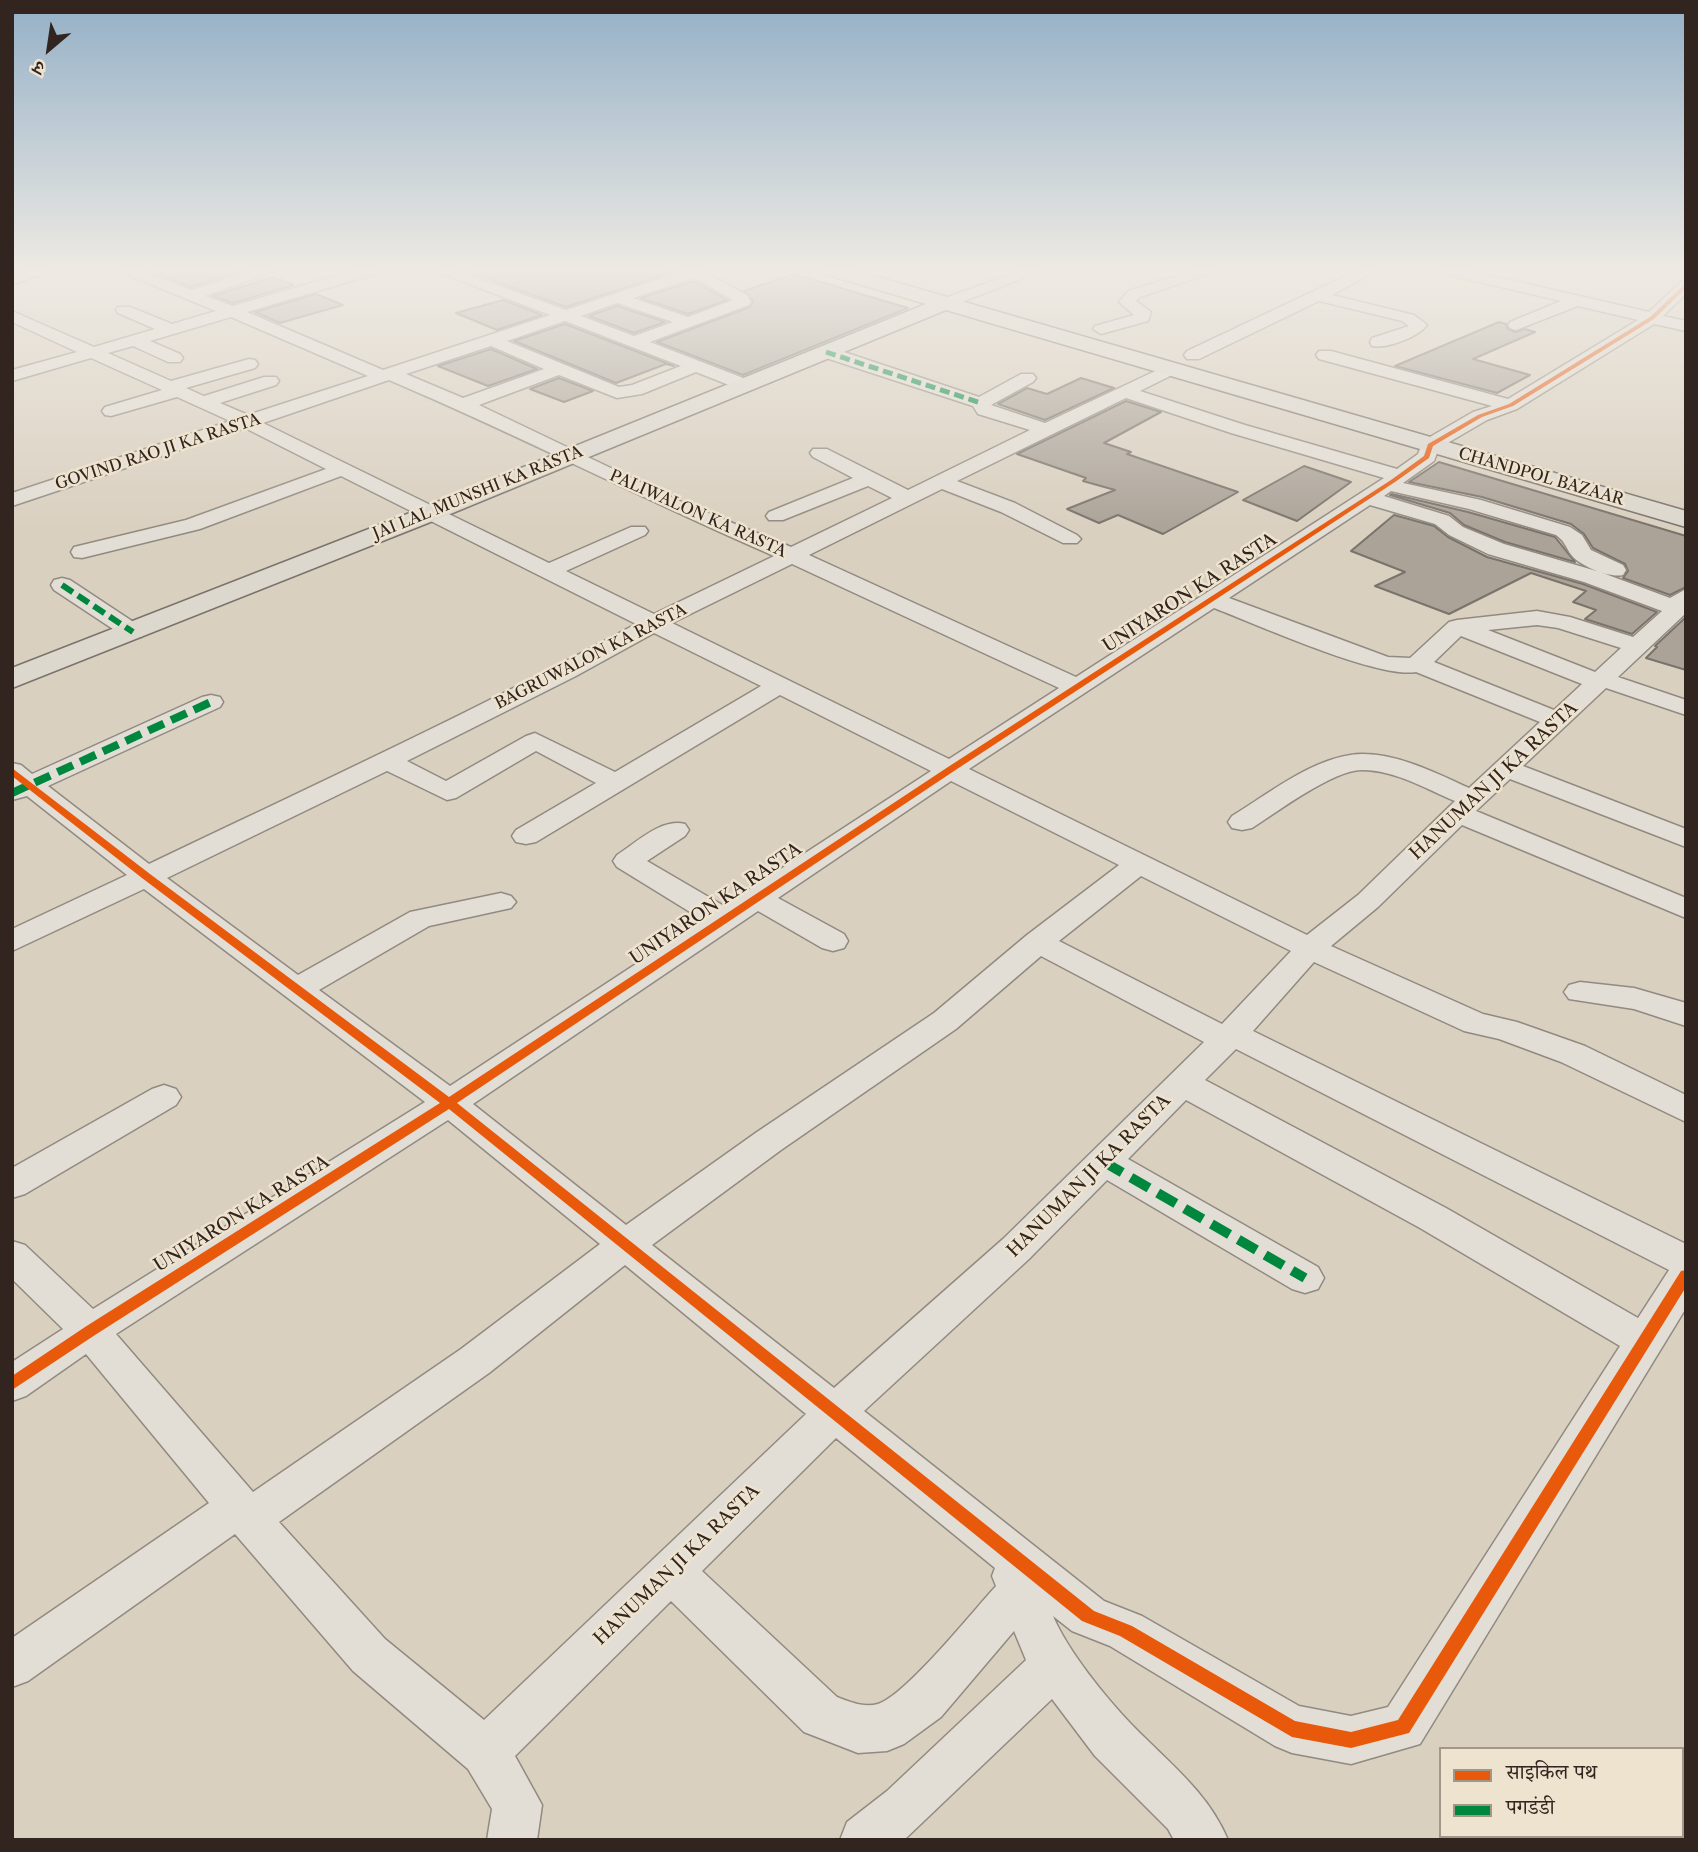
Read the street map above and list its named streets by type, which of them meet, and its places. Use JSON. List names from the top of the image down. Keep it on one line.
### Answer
{"streets":{"main road":["CHANDPOL BAZAAR","JAI LAL MUNSHI KA RASTA"],"street":["GOVIND RAO JI KA RASTA","PALIWALON KA RASTA","UNIYARON KA RASTA","BAGRUWALON KA RASTA","HANUMAN JI KA RASTA"]},"crossings":[["GOVIND RAO JI KA RASTA","PALIWALON KA RASTA"],["CHANDPOL BAZAAR","UNIYARON KA RASTA"],["CHANDPOL BAZAAR","BAGRUWALON KA RASTA"],["JAI LAL MUNSHI KA RASTA","PALIWALON KA RASTA"],["PALIWALON KA RASTA","UNIYARON KA RASTA"],["PALIWALON KA RASTA","BAGRUWALON KA RASTA"]],"legend":["साइकिल पथ","पगडंडी"],"north":"bottom left"}
